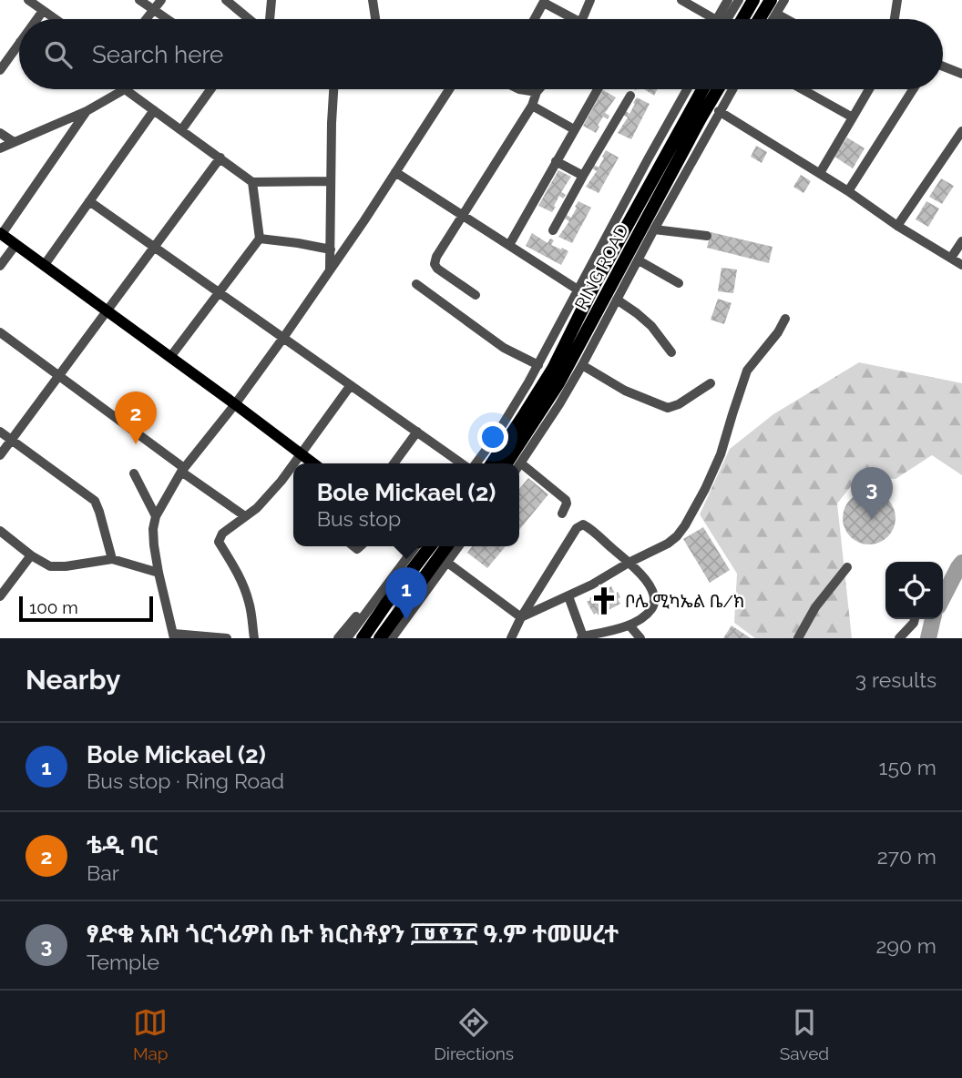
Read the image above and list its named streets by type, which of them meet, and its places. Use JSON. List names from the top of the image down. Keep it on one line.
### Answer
{"streets":{"highway":["RING ROAD"]},"places":{"church":["ቦሌ ሚካኤል ቤ/ክ"]},"scale_bar":"100 m","page":{"search":"Search here","pins":["2","3","1"],"popup":["Bole Mickael (2)","Bus stop"],"scale":"100 m","heading":["Nearby","3 results"],"list":[{"mark":"1","name":"Bole Mickael (2)","note":"Bus stop · Ring Road","value":"150 m"},{"mark":"2","name":"ቴዲ ባር","note":"Bar","value":"270 m"},{"mark":"3","name":"ፃድቁ አቡነ ጎርጎሪዎስ ቤተ ክርስቶያን ፲፱፻፺፫ ዓ.ም ተመሠረተ","note":"Temple","value":"290 m"}],"nav":["Map","Directions","Saved"]}}
